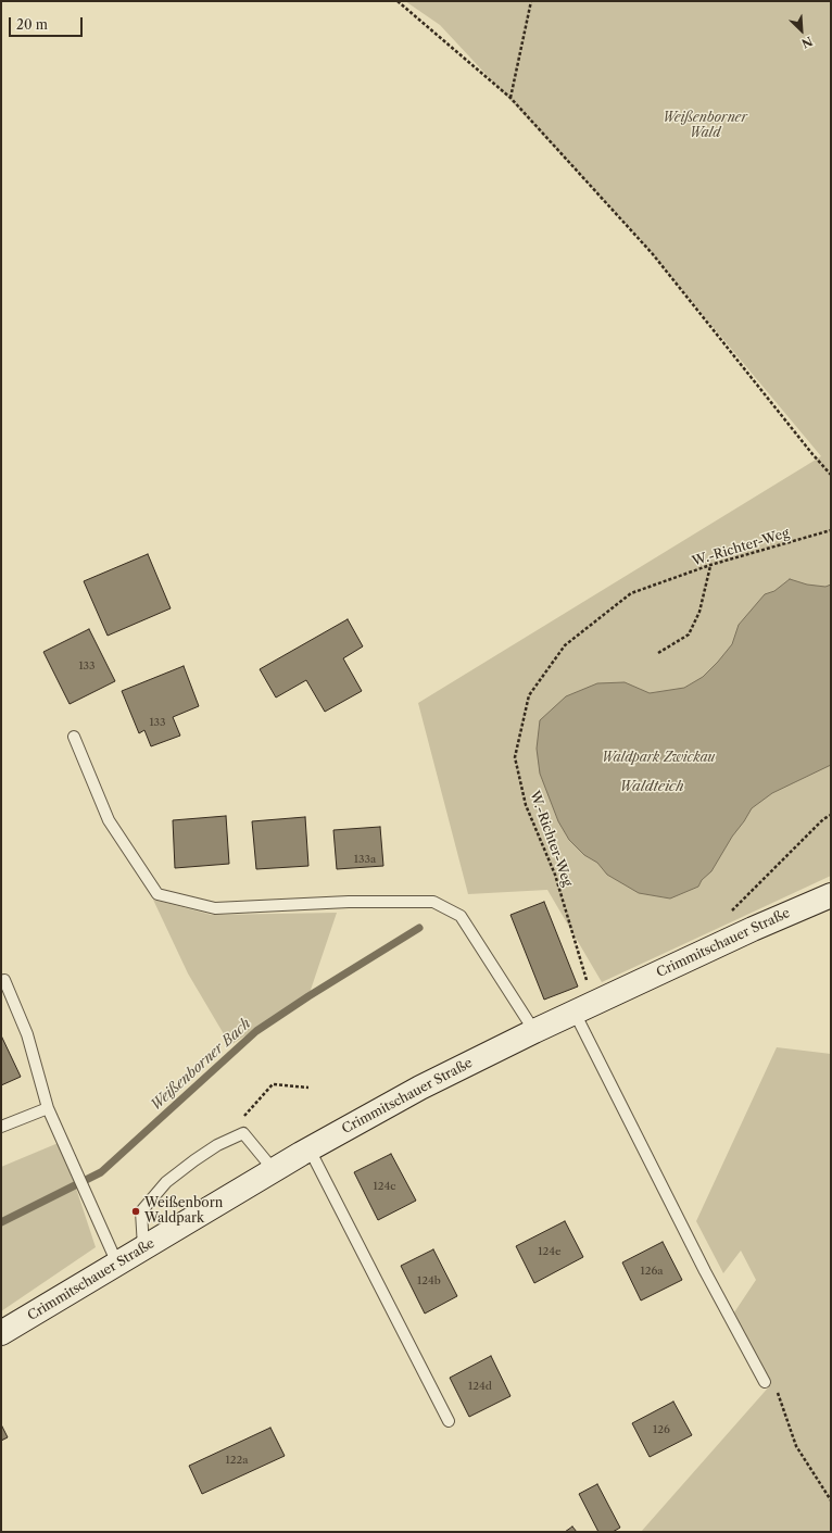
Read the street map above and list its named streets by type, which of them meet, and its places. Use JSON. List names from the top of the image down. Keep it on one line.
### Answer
{"streets":{"main road":["Crimmitschauer Straße"],"path":["W.-Richter-Weg"]},"crossings":[["W.-Richter-Weg","Crimmitschauer Straße"]],"water":["Waldteich","Weißenborner Bach"],"parks":["Weißenborner Wald","Waldpark Zwickau"],"places":["Weißenborn Waldpark"],"house_numbers":["133","133","133a","124c","124e","126a","124b","124d","126","122a"],"scale_bar":"20 m","north":"bottom right"}
